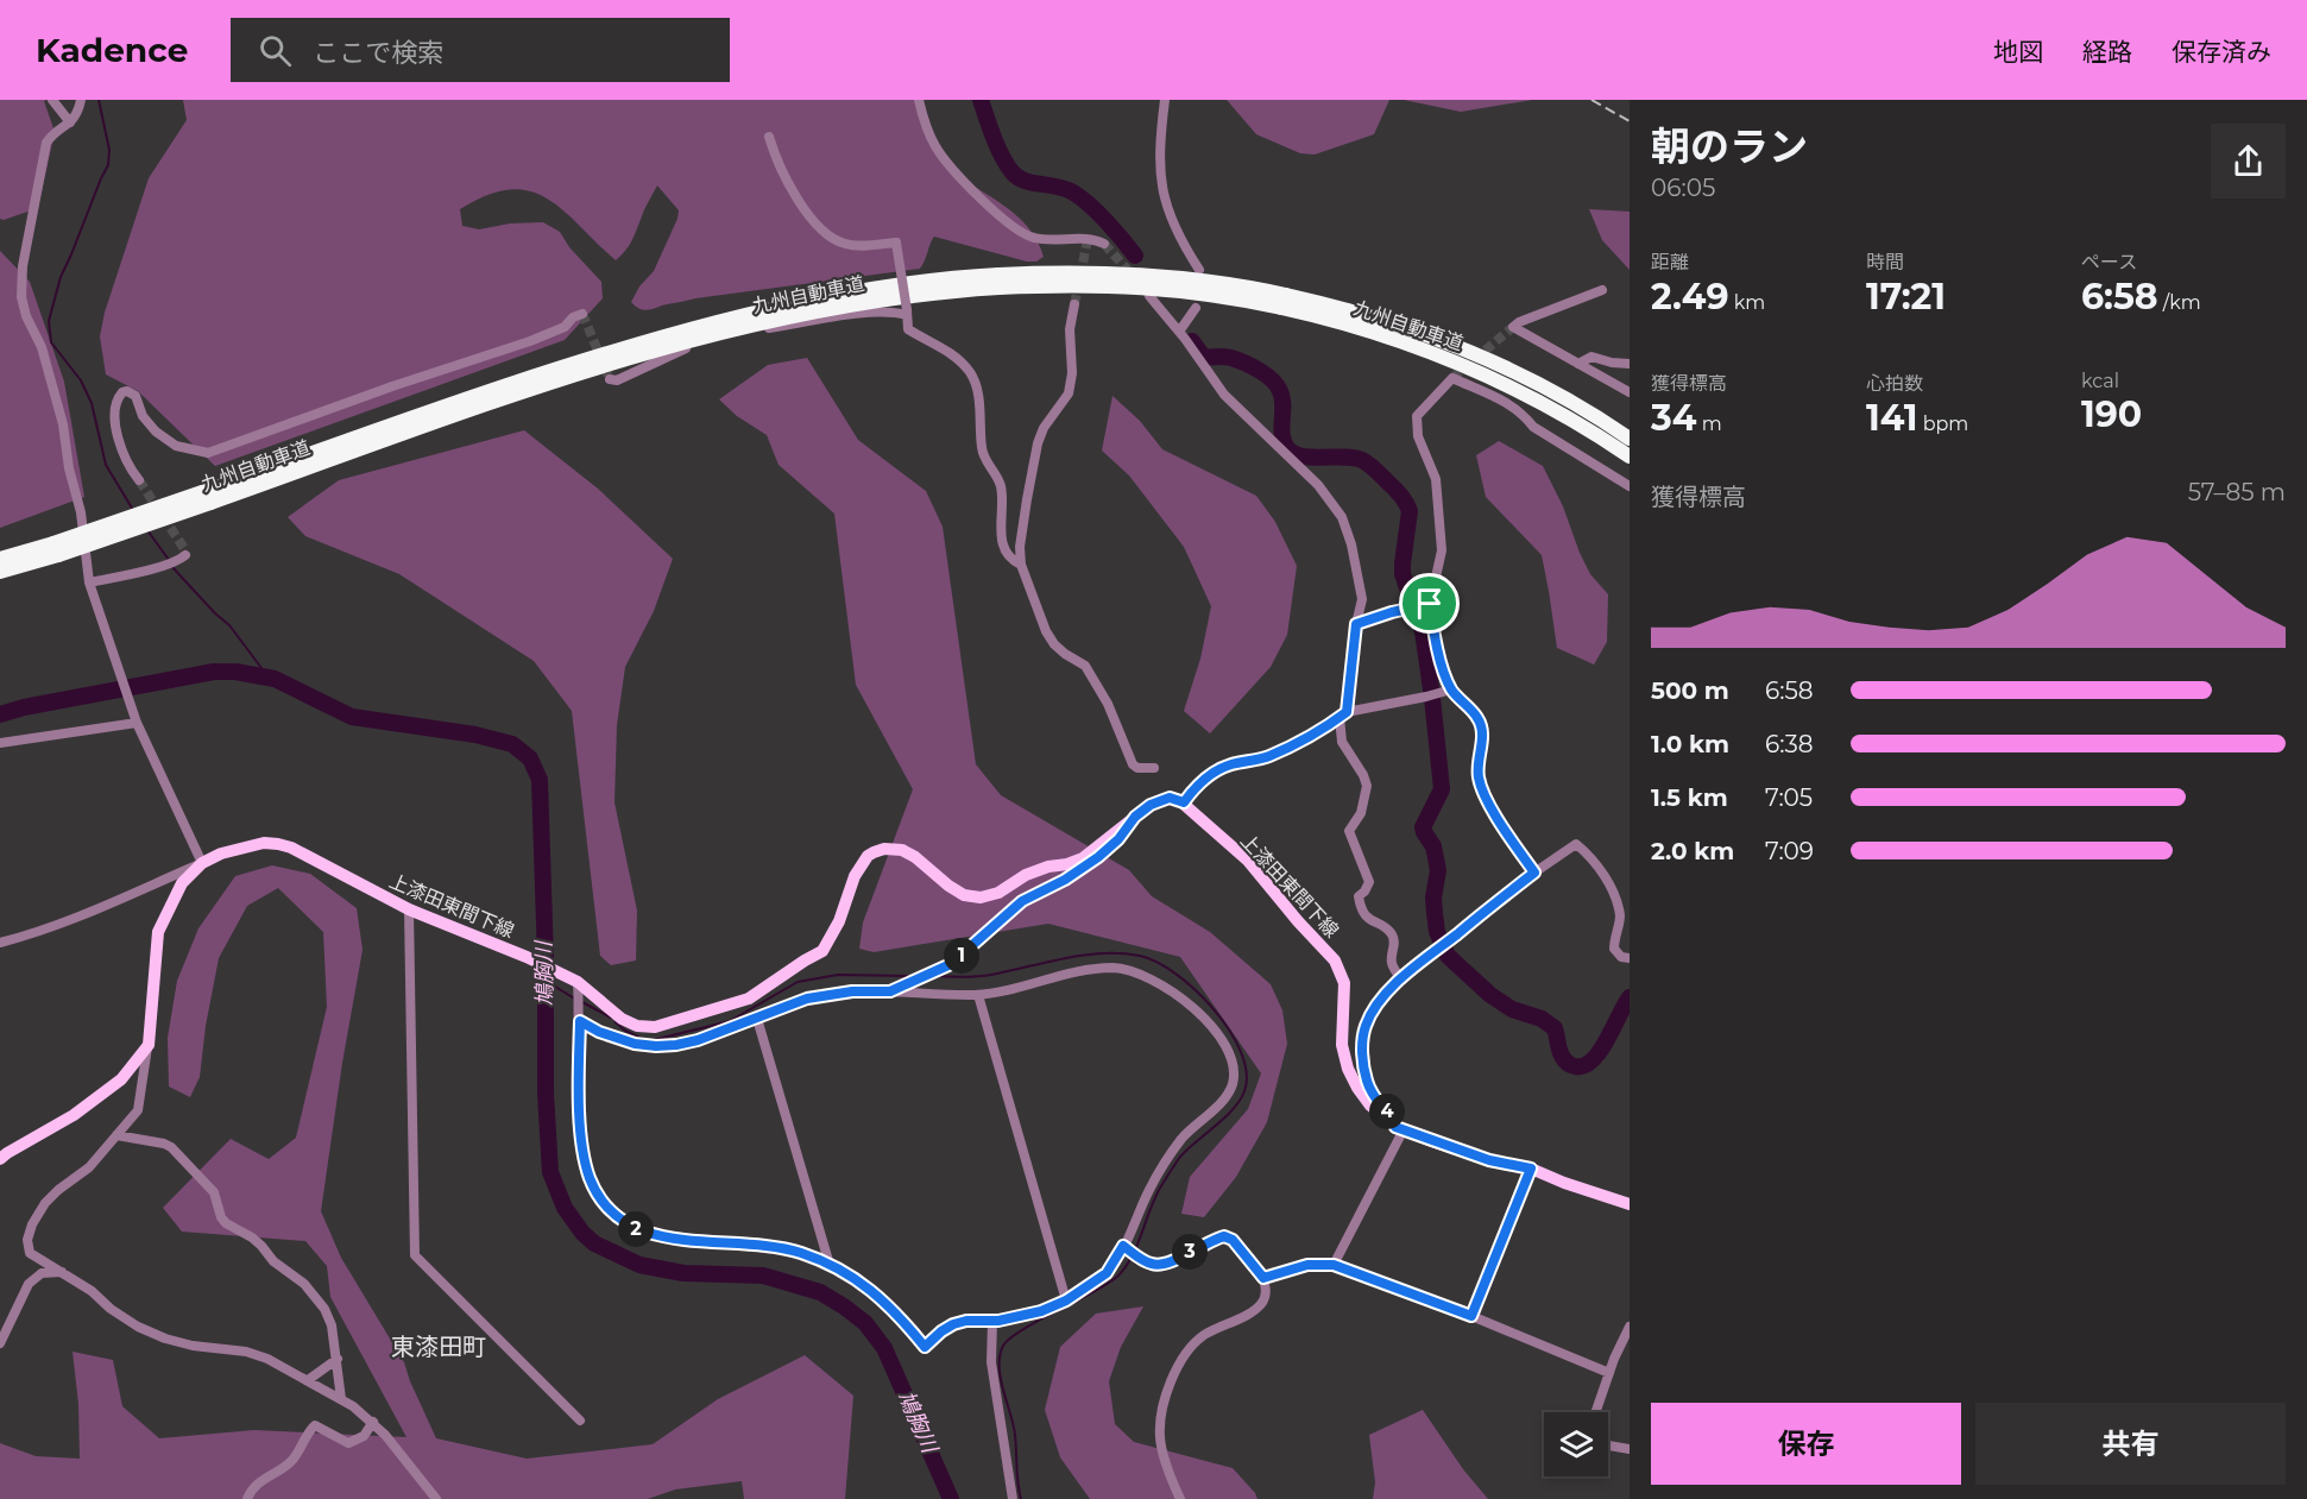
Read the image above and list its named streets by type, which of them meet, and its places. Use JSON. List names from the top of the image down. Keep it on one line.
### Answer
{"streets":{"highway":["九州自動車道"],"main road":["上漆田東間下線"]},"districts":["東漆田町"],"water":["鳩胸川"],"page":{"header":"Kadence","search":"ここで検索","nav":["地図","経路","保存済み"],"heading":["朝のラン","06:05"],"stats":[["距離","2.49 km"],["時間","17:21"],["ペース","6:58 /km"],["獲得標高","34 m"],["心拍数","141 bpm"],["kcal","190"]],"chart":["獲得標高","57–85 m"],"list":[{"name":"500 m","note":"6:58"},{"name":"1.0 km","note":"6:38"},{"name":"1.5 km","note":"7:05"},{"name":"2.0 km","note":"7:09"}],"pins":["1","4","2","3"],"buttons":["保存","共有"]}}
